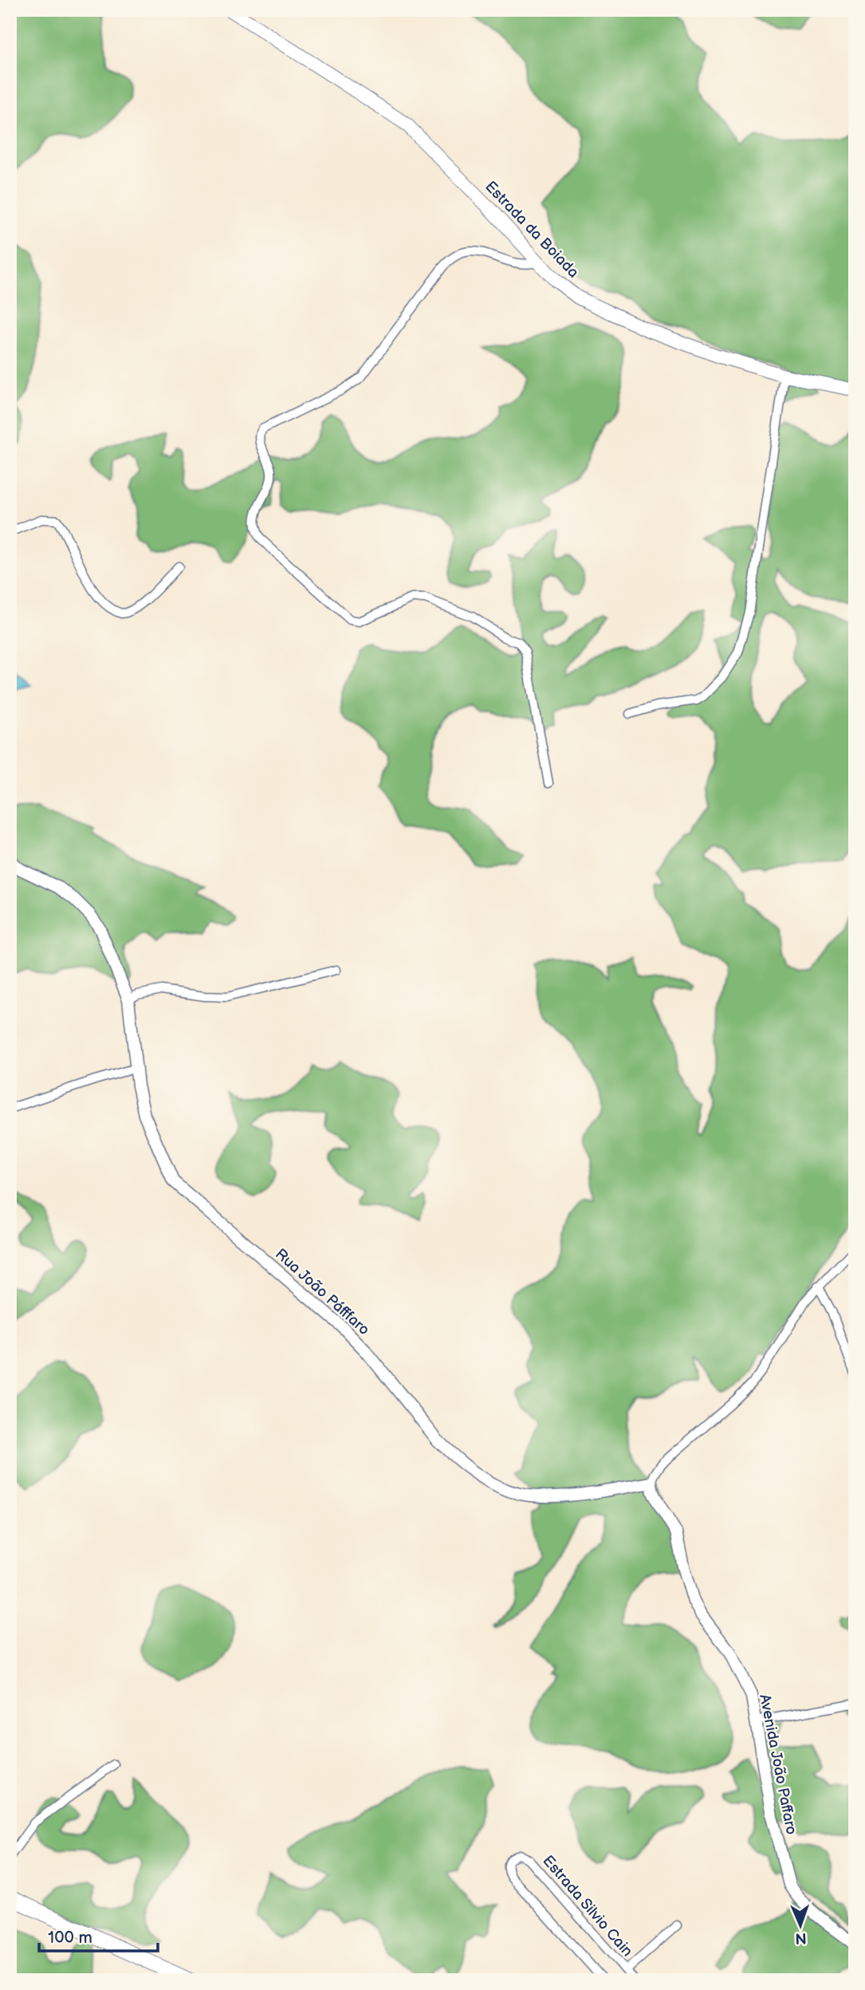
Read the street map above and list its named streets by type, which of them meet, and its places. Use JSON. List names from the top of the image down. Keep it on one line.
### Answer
{"streets":{"main road":["Estrada da Boiada"],"street":["Rua João Páfffaro","Avenida João Paffaro","Estrada Silvio Cain"]},"crossings":[["Rua João Páfffaro","Avenida João Paffaro"]],"scale_bar":"100 m","north":"bottom"}
